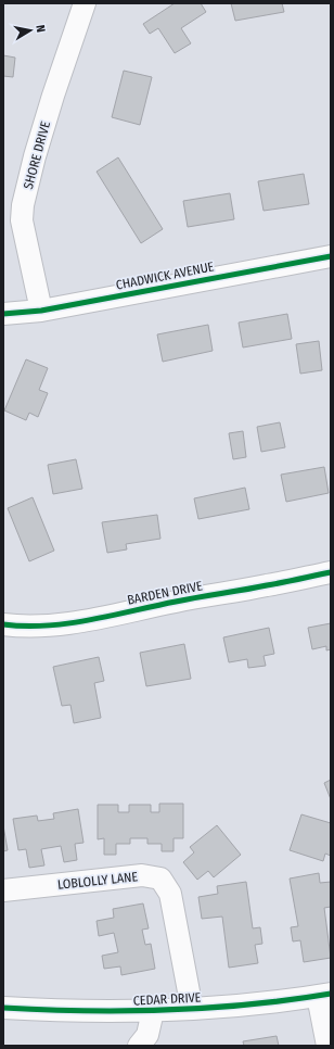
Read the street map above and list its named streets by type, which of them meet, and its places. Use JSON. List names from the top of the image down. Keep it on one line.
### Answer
{"streets":{"street":["SHORE DRIVE","CHADWICK AVENUE","BARDEN DRIVE","LOBLOLLY LANE","CEDAR DRIVE"]},"crossings":[["SHORE DRIVE","CHADWICK AVENUE"],["LOBLOLLY LANE","CEDAR DRIVE"]],"north":"right"}
